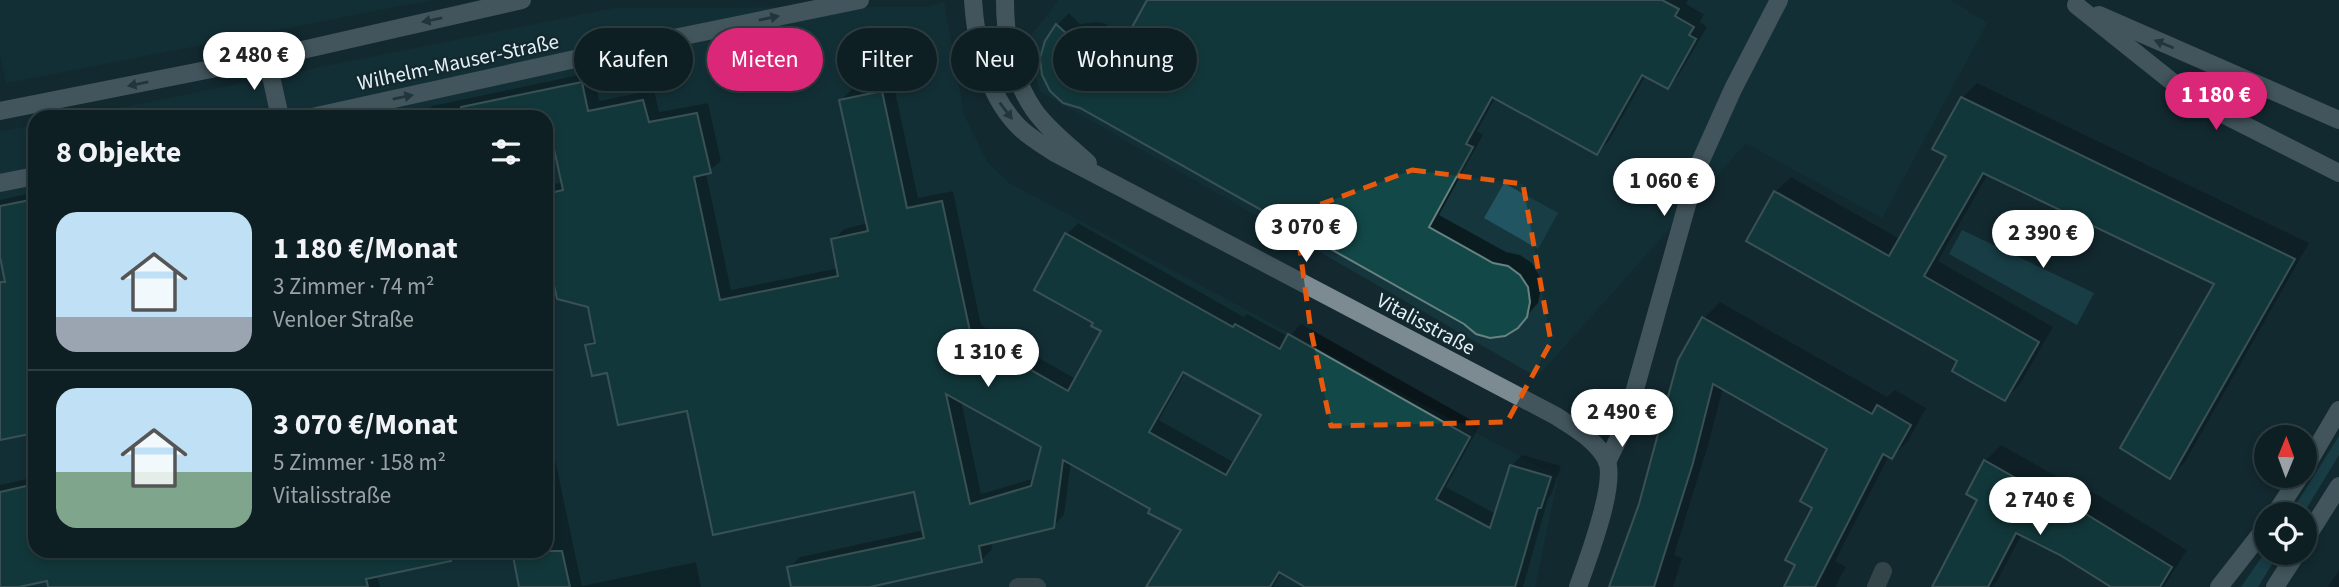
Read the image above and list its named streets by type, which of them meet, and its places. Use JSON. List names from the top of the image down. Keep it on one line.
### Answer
{"streets":{"street":["Wilhelm-Mauser-Straße","Vitalisstraße"]},"north":"top","page":{"chip":["Kaufen","Mieten","Filter","Neu","Wohnung"],"price":["2 480 €","1 180 €","1 060 €","3 070 €","2 390 €","1 310 €","2 490 €","2 740 €"],"heading":"8 Objekte","list":[{"name":"1 180 €/Monat","note":"3 Zimmer · 74 m² · Venloer Straße"},{"name":"3 070 €/Monat","note":"5 Zimmer · 158 m² · Vitalisstraße"}]}}
